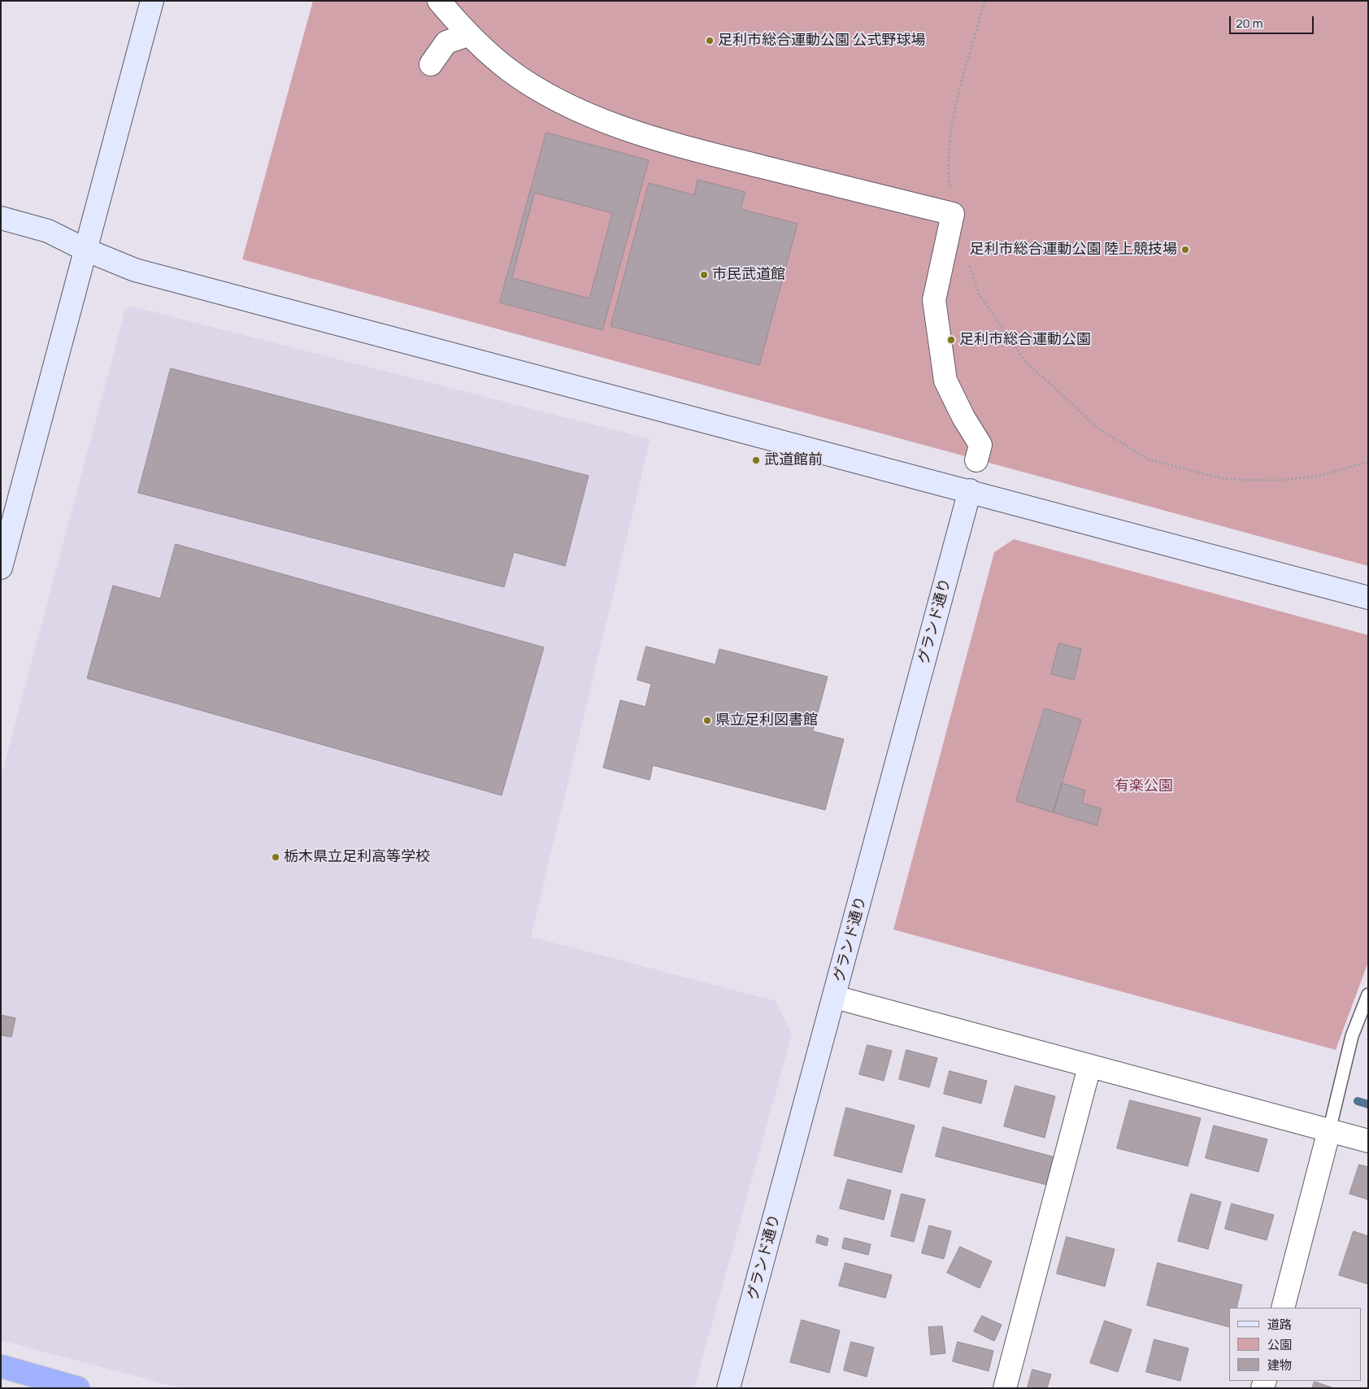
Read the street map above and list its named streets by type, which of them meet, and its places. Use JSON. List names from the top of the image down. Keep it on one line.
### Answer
{"streets":{"street":["グランド通り"]},"parks":["有楽公園"],"places":["足利市総合運動公園 公式野球場","足利市総合運動公園 陸上競技場","市民武道館","足利市総合運動公園","武道館前","県立足利図書館","栃木県立足利高等学校"],"legend":["道路","公園","建物"],"scale_bar":"20 m"}
